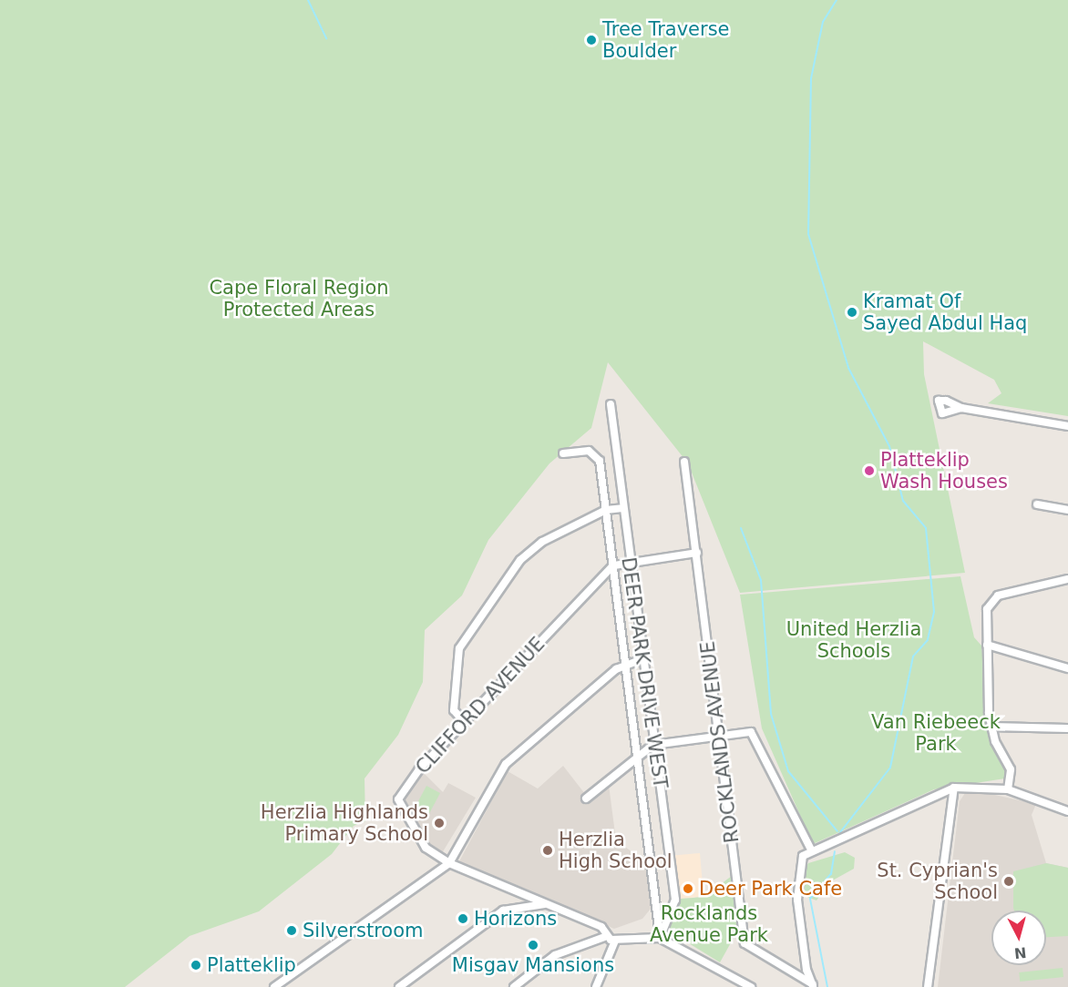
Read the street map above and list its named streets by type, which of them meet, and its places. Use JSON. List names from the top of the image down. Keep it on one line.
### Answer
{"streets":{"street":["DEER PARK DRIVE WEST","CLIFFORD AVENUE","ROCKLANDS AVENUE"]},"parks":["Cape Floral Region Protected Areas","United Herzlia Schools","Van Riebeeck Park","Rocklands Avenue Park"],"places":["Tree Traverse Boulder","Kramat Of Sayed Abdul Haq","Platteklip Wash Houses","Herzlia Highlands Primary School","Herzlia High School","St. Cyprian's School","Deer Park Cafe","Horizons","Silverstroom","Misgav Mansions","Platteklip"],"north":"bottom"}
